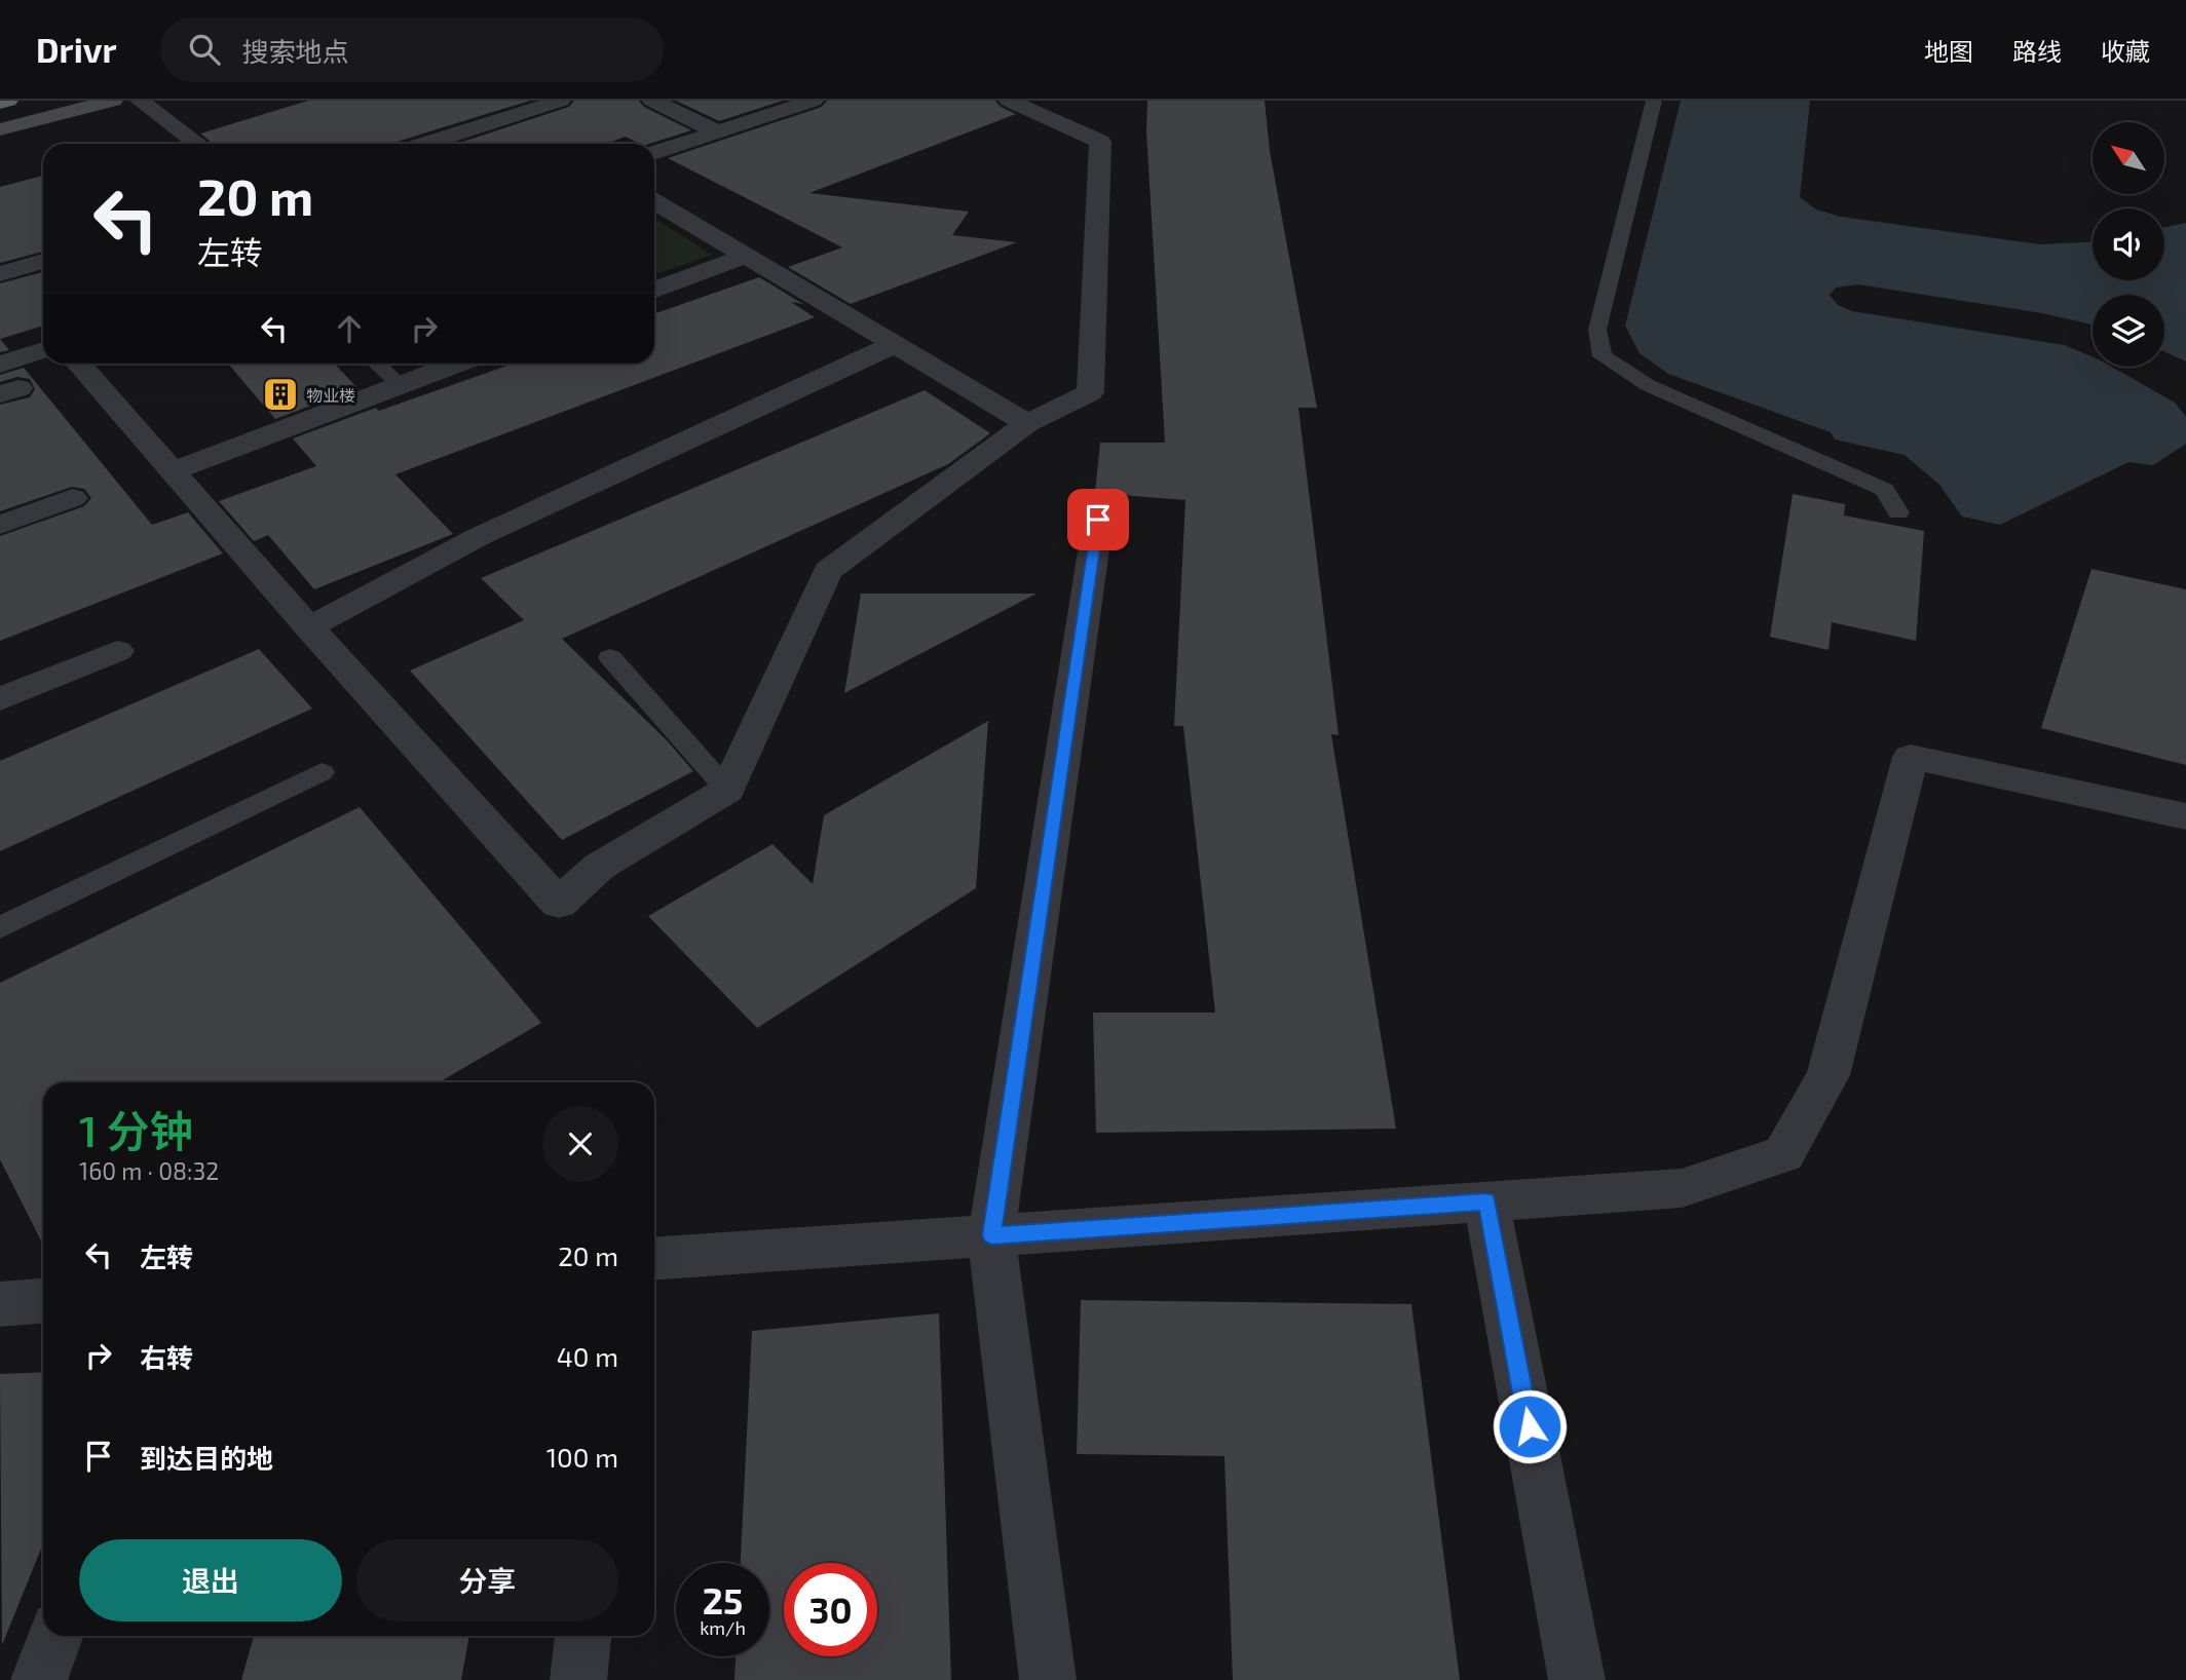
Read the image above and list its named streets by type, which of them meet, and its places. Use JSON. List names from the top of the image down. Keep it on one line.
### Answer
{"places":{"building":["物业楼"]},"north":"top left","page":{"header":"Drivr","search":"搜索地点","nav":["地图","路线","收藏"],"turn":["20 m","左转"],"heading":["1 分钟","160 m · 08:32"],"list":[{"name":"左转","value":"20 m"},{"name":"右转","value":"40 m"},{"name":"到达目的地","value":"100 m"}],"buttons":["退出","分享"],"speed":"25 km/h","limit":"30"}}
